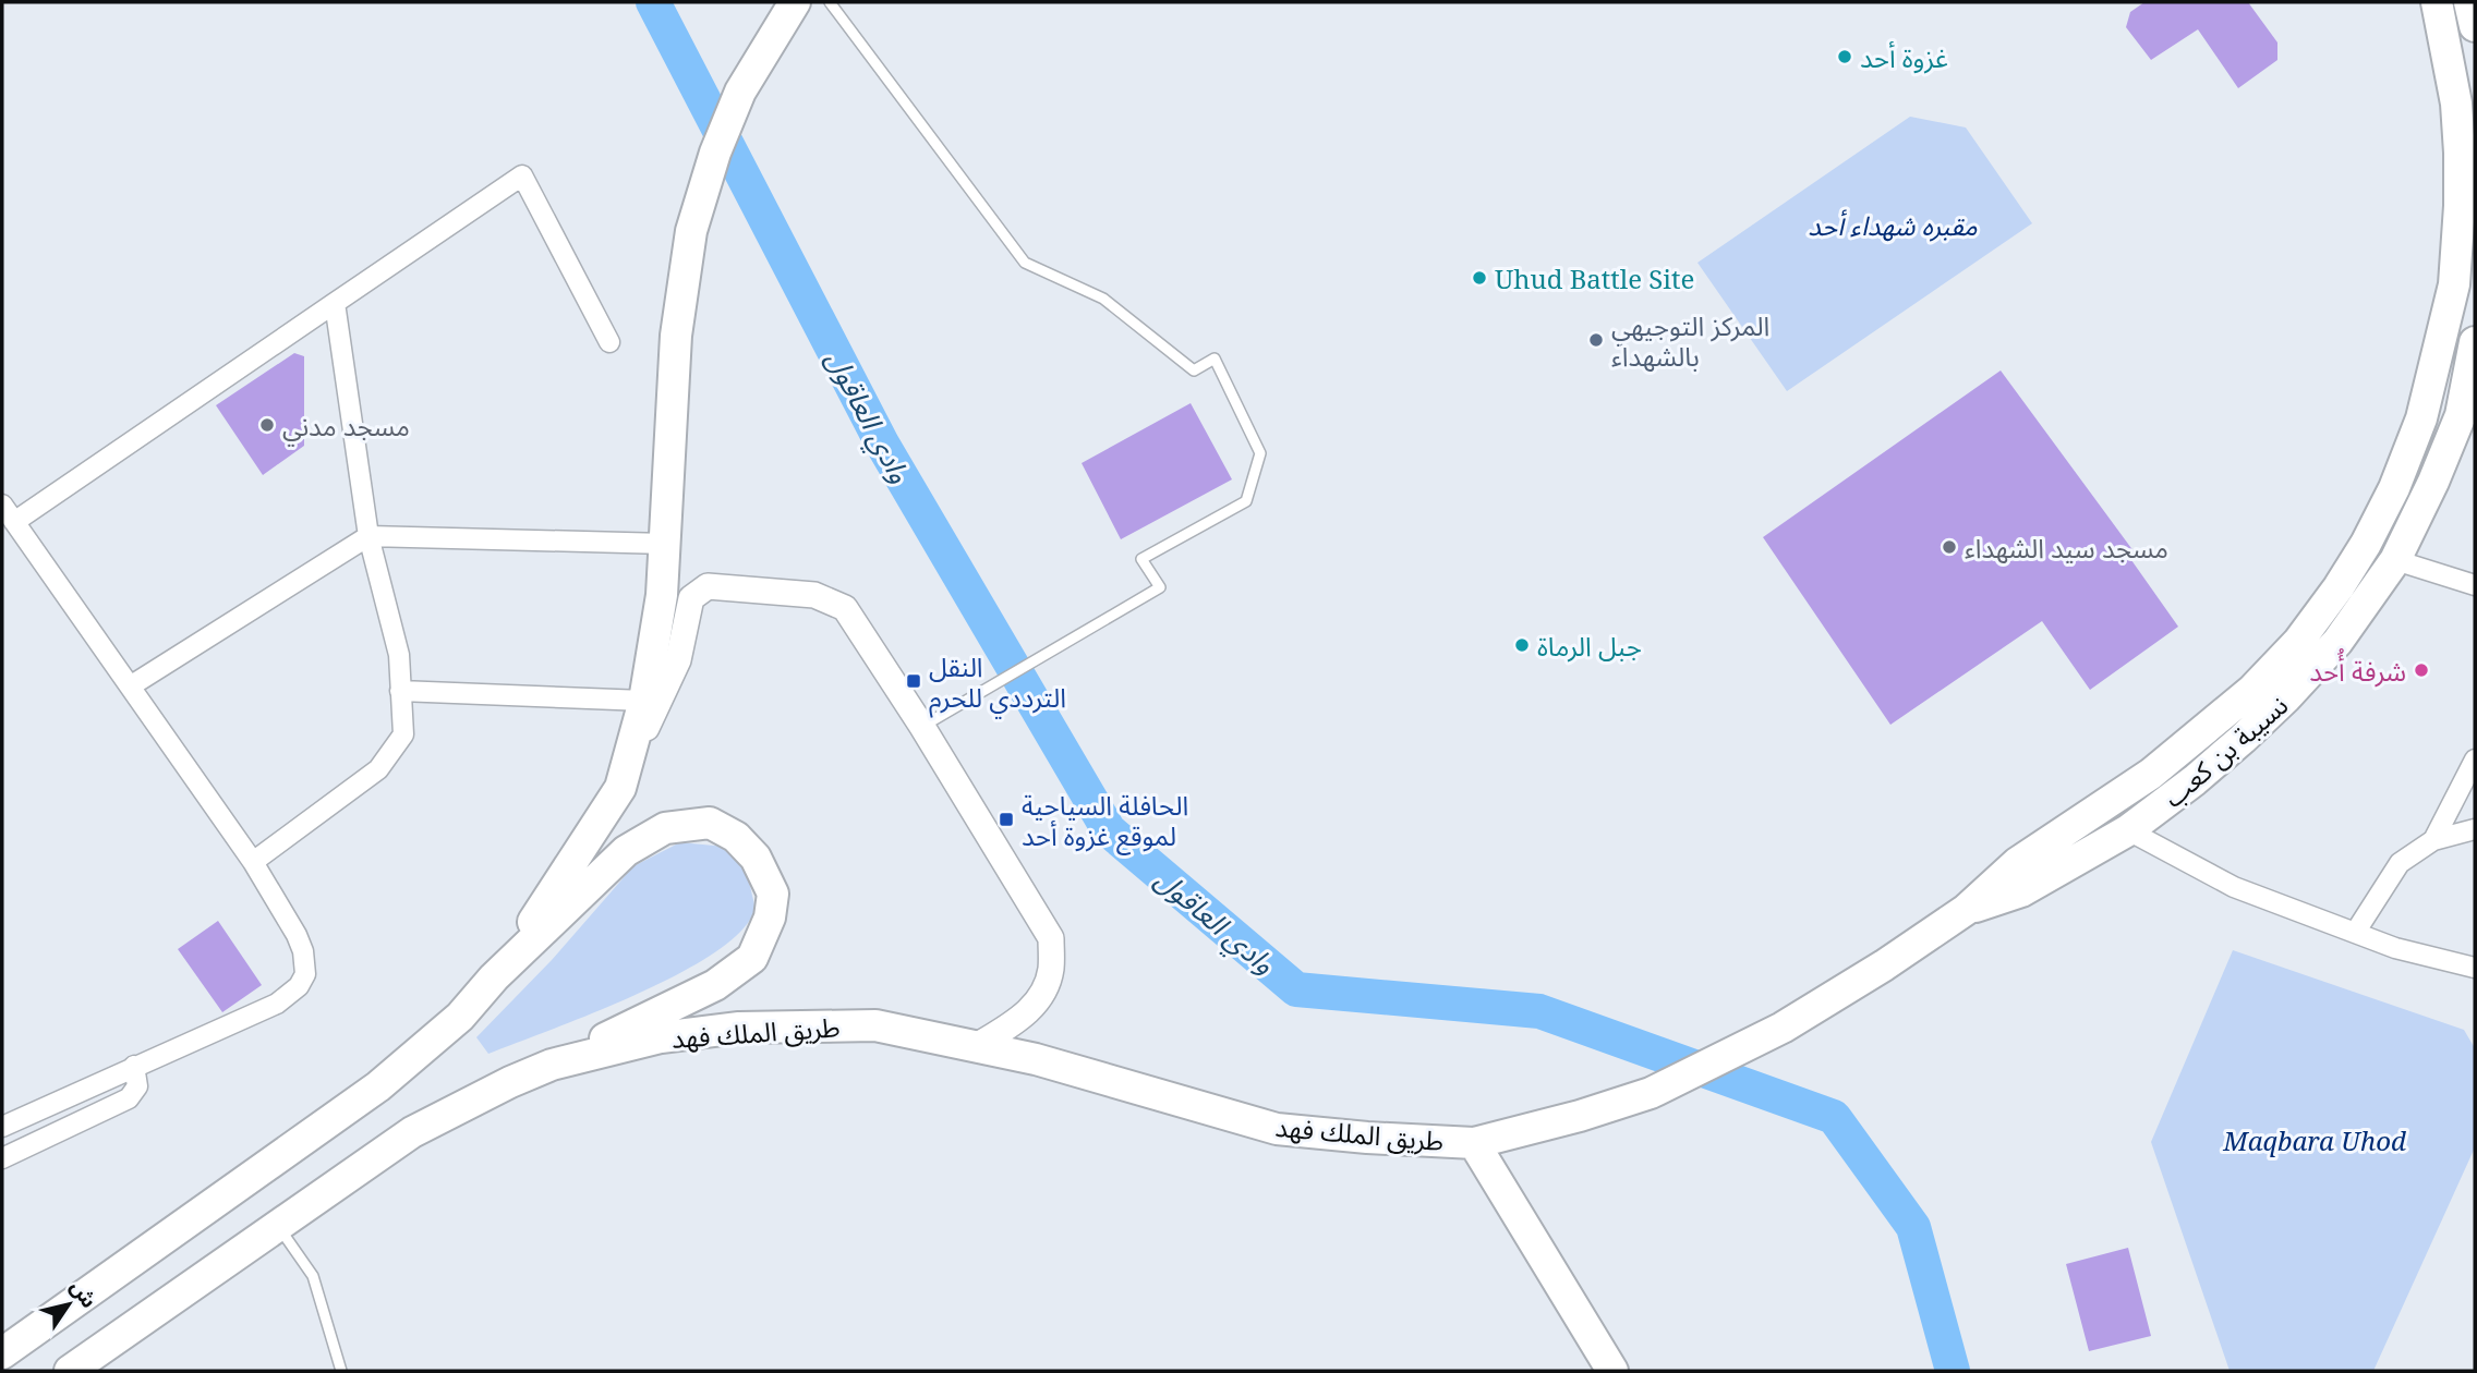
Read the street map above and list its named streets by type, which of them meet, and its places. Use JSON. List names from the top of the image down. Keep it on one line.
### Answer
{"streets":{"main road":["نسيبة بن كعب","طريق الملك فهد"]},"crossings":[["نسيبة بن كعب","طريق الملك فهد"]],"water":["وادي العاقول"],"parks":["مقبره شهداء أحد","Maqbara Uhod"],"places":{"other":["غزوة أحد","Uhud Battle Site","المركز التوجيهي بالشهداء","مسجد مدني","مسجد سيد الشهداء","جبل الرماة","شرفة أُحد"],"transit":["النقل الترددي للحرم","الحافلة السياحية لموقع غزوة أحد"]},"north":"top right"}
